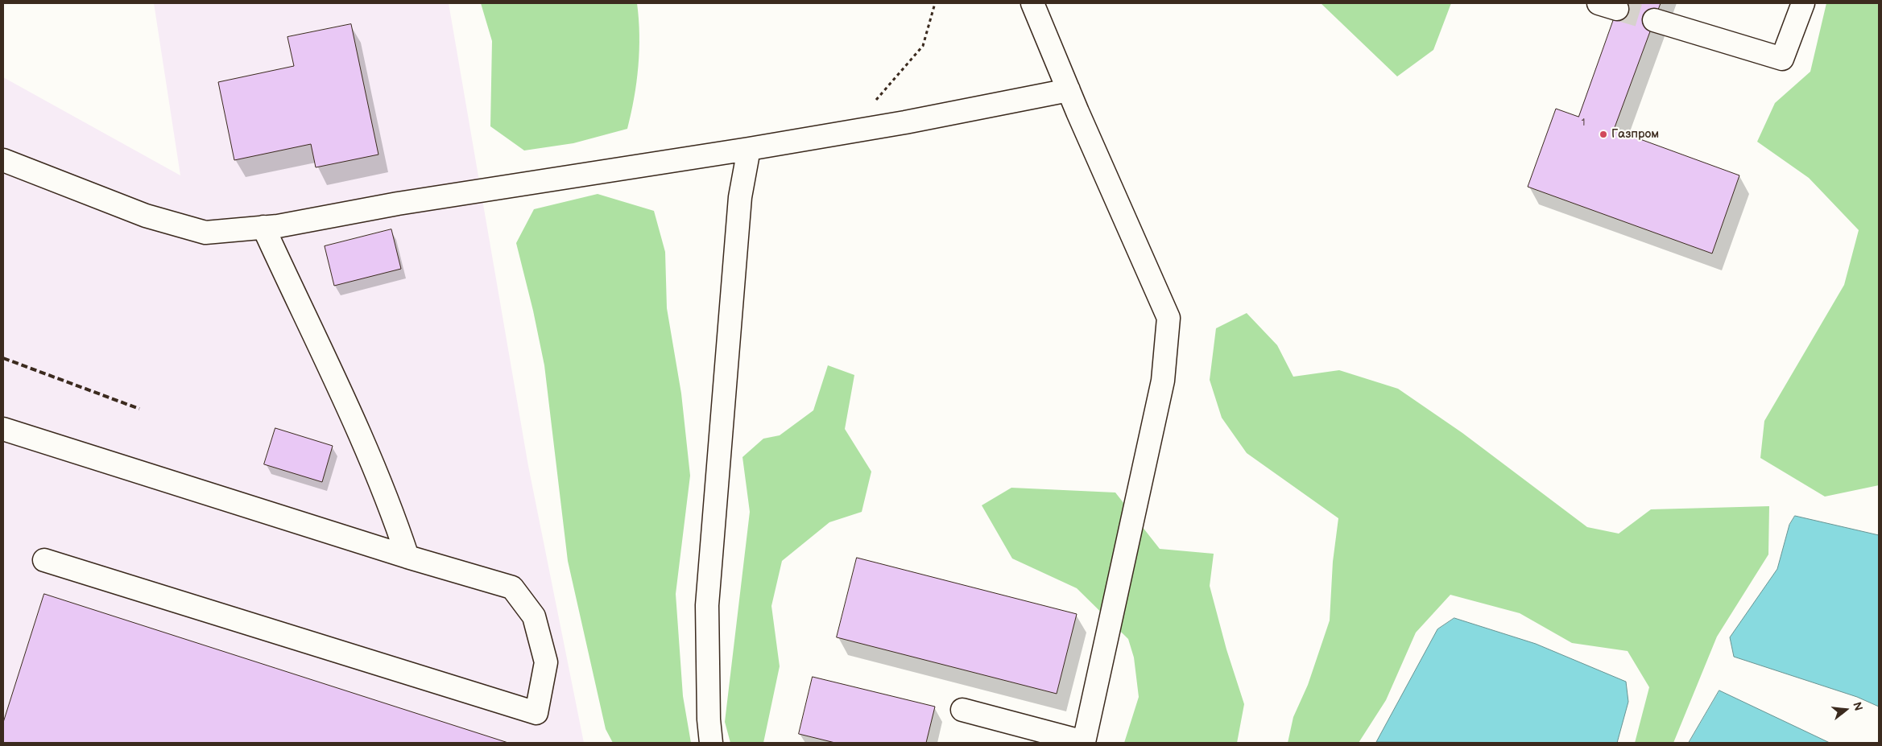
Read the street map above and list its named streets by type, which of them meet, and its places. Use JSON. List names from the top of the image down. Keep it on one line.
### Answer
{"places":["Газпром"],"house_numbers":["1"],"north":"right"}
